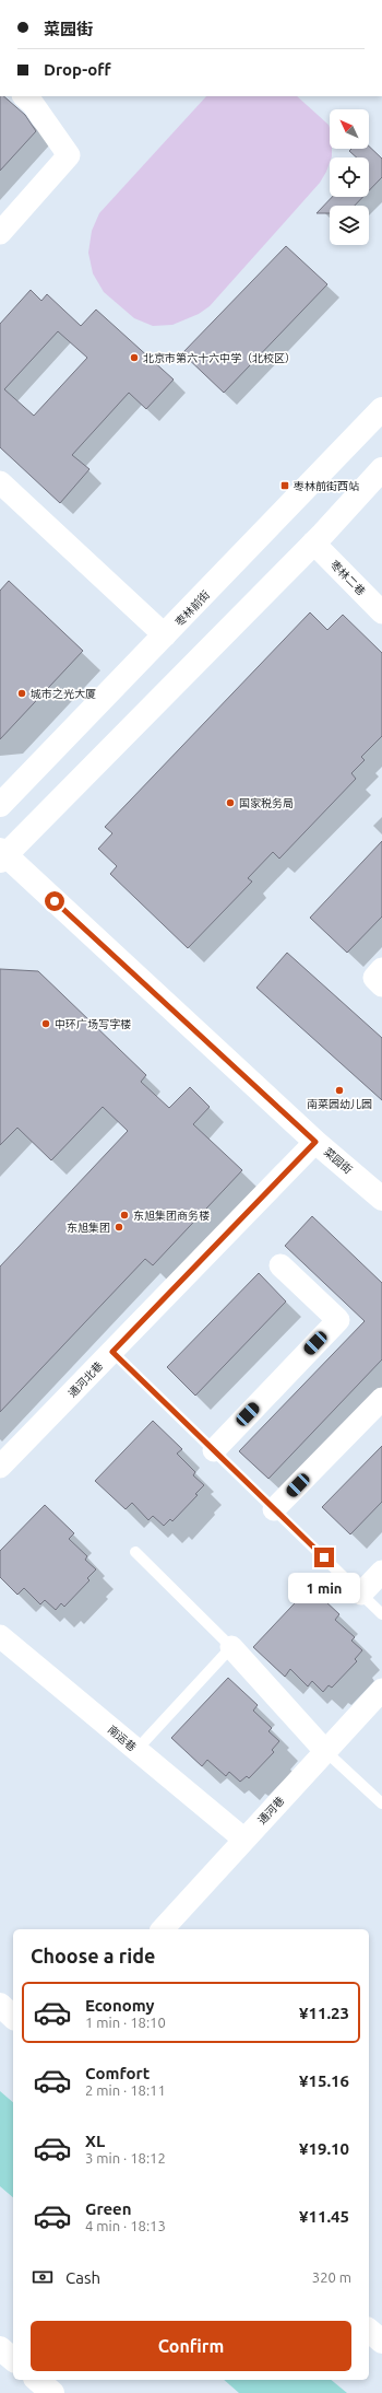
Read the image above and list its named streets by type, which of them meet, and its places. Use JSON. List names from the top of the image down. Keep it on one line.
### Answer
{"streets":{"main road":["枣林前街","菜园街"],"street":["枣林二巷","通河北巷","南运巷","通河巷"]},"crossings":[["菜园街","通河北巷"],["南运巷","通河巷"]],"places":{"other":["北京市第六十六中学（北校区）","城市之光大厦","国家税务局","中环广场写字楼","南菜园幼儿园","东旭集团商务楼","东旭集团"],"transit":["枣林前街西站"]},"north":"top left","page":{"banner":["菜园街","Drop-off"],"bubble":"1 min","heading":"Choose a ride","list":[{"name":"Economy","note":"1 min · 18:10","value":"¥11.23"},{"name":"Comfort","note":"2 min · 18:11","value":"¥15.16"},{"name":"XL","note":"3 min · 18:12","value":"¥19.10"},{"name":"Green","note":"4 min · 18:13","value":"¥11.45"}],"pay":["Cash","320 m"],"buttons":"Confirm"}}
